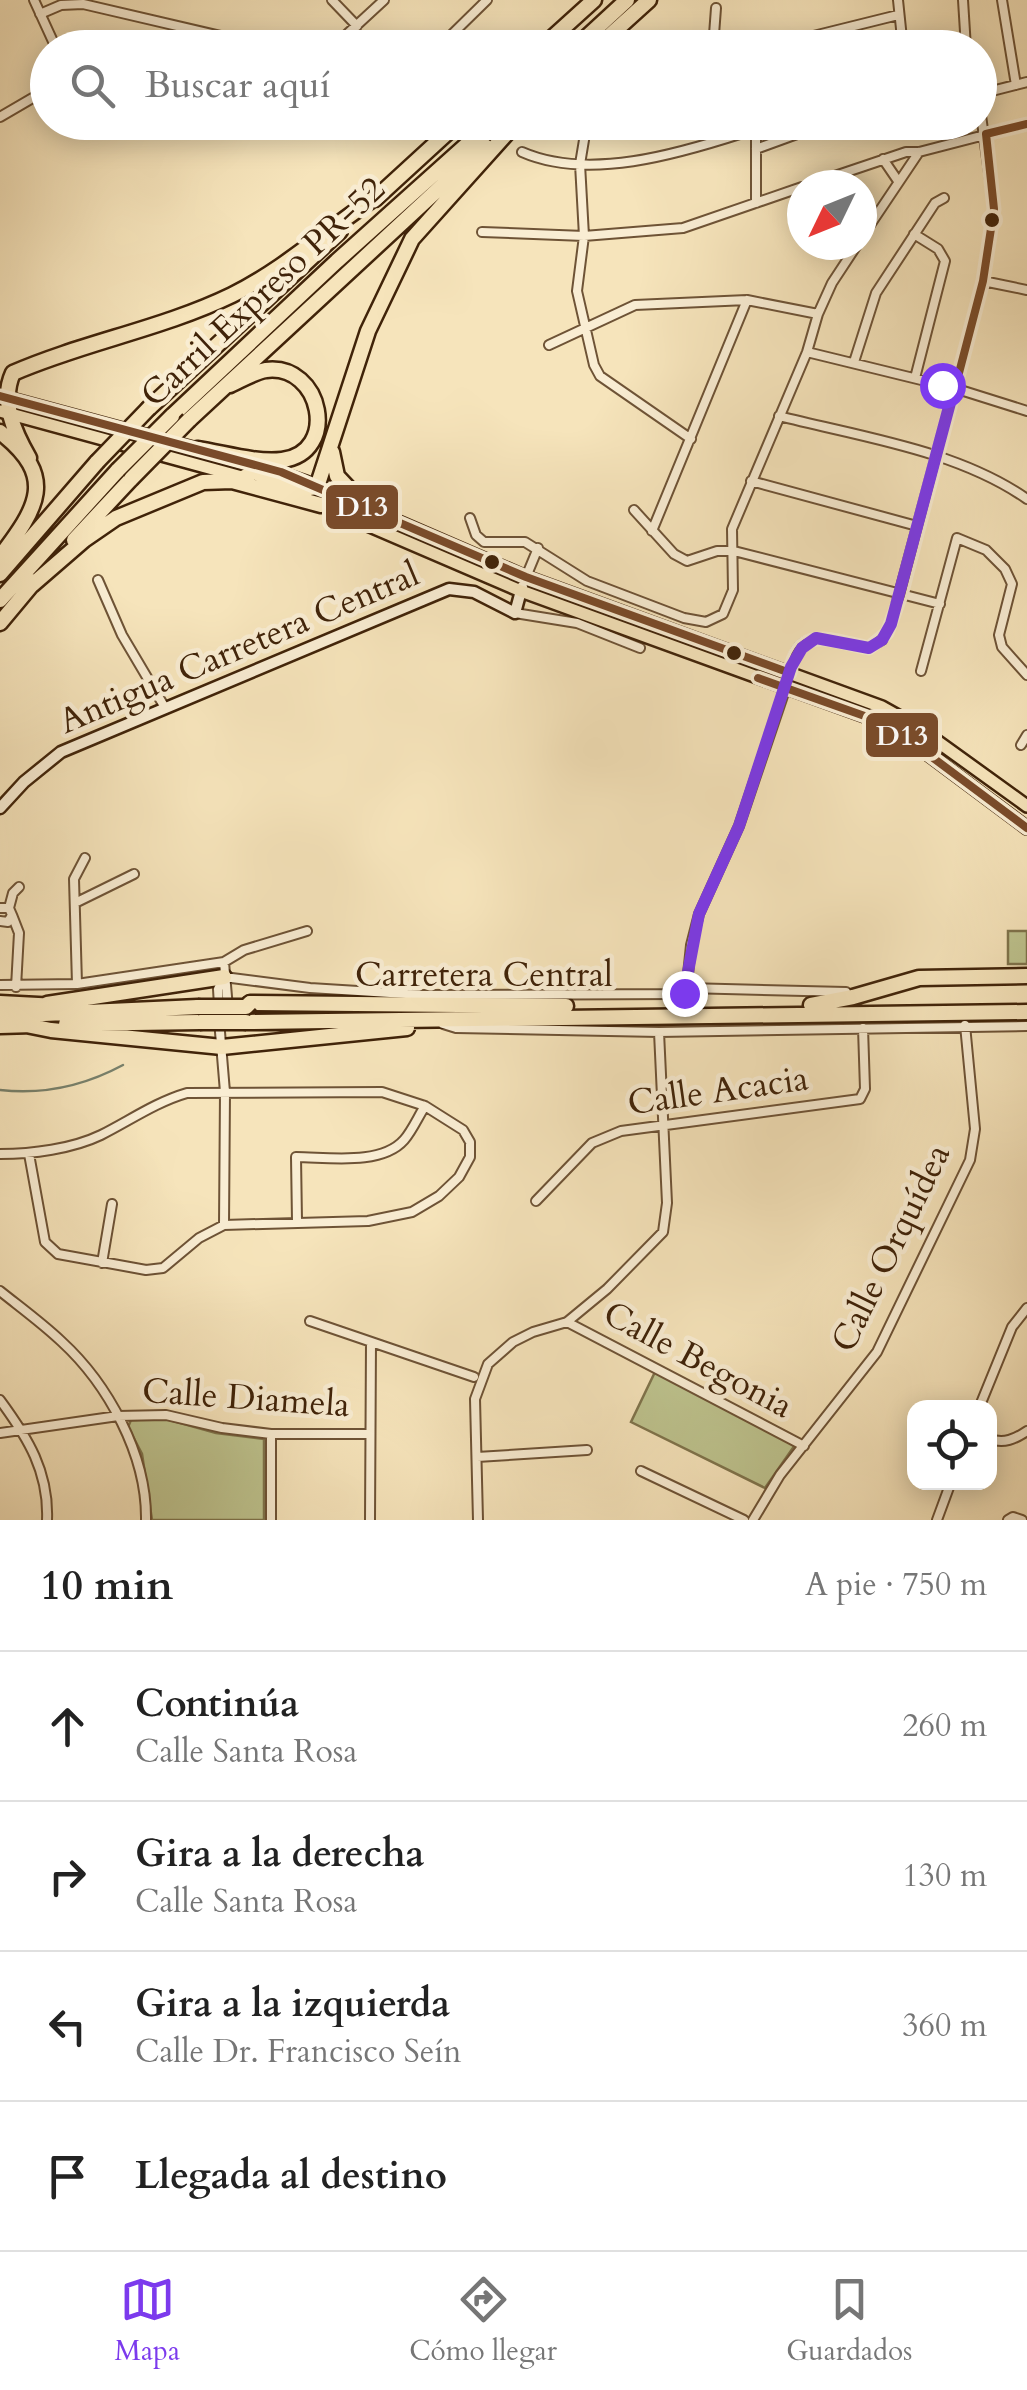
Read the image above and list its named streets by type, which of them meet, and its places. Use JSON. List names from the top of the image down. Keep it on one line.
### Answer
{"streets":{"highway":["Carril Expreso PR-52","Carretera Central"],"street":["Antigua Carretera Central","Calle Acacia","Calle Orquídea","Calle Begonia","Calle Diamela"]},"crossings":[["Calle Orquídea","Calle Begonia"]],"lines":["transit line D13"],"north":"bottom left","page":{"search":"Buscar aquí","heading":["10 min","A pie · 750 m"],"list":[["Continúa","Calle Santa Rosa","260 m"],["Gira a la derecha","Calle Santa Rosa","130 m"],["Gira a la izquierda","Calle Dr. Francisco Seín","360 m"],"Llegada al destino"],"nav":["Mapa","Cómo llegar","Guardados"]}}
